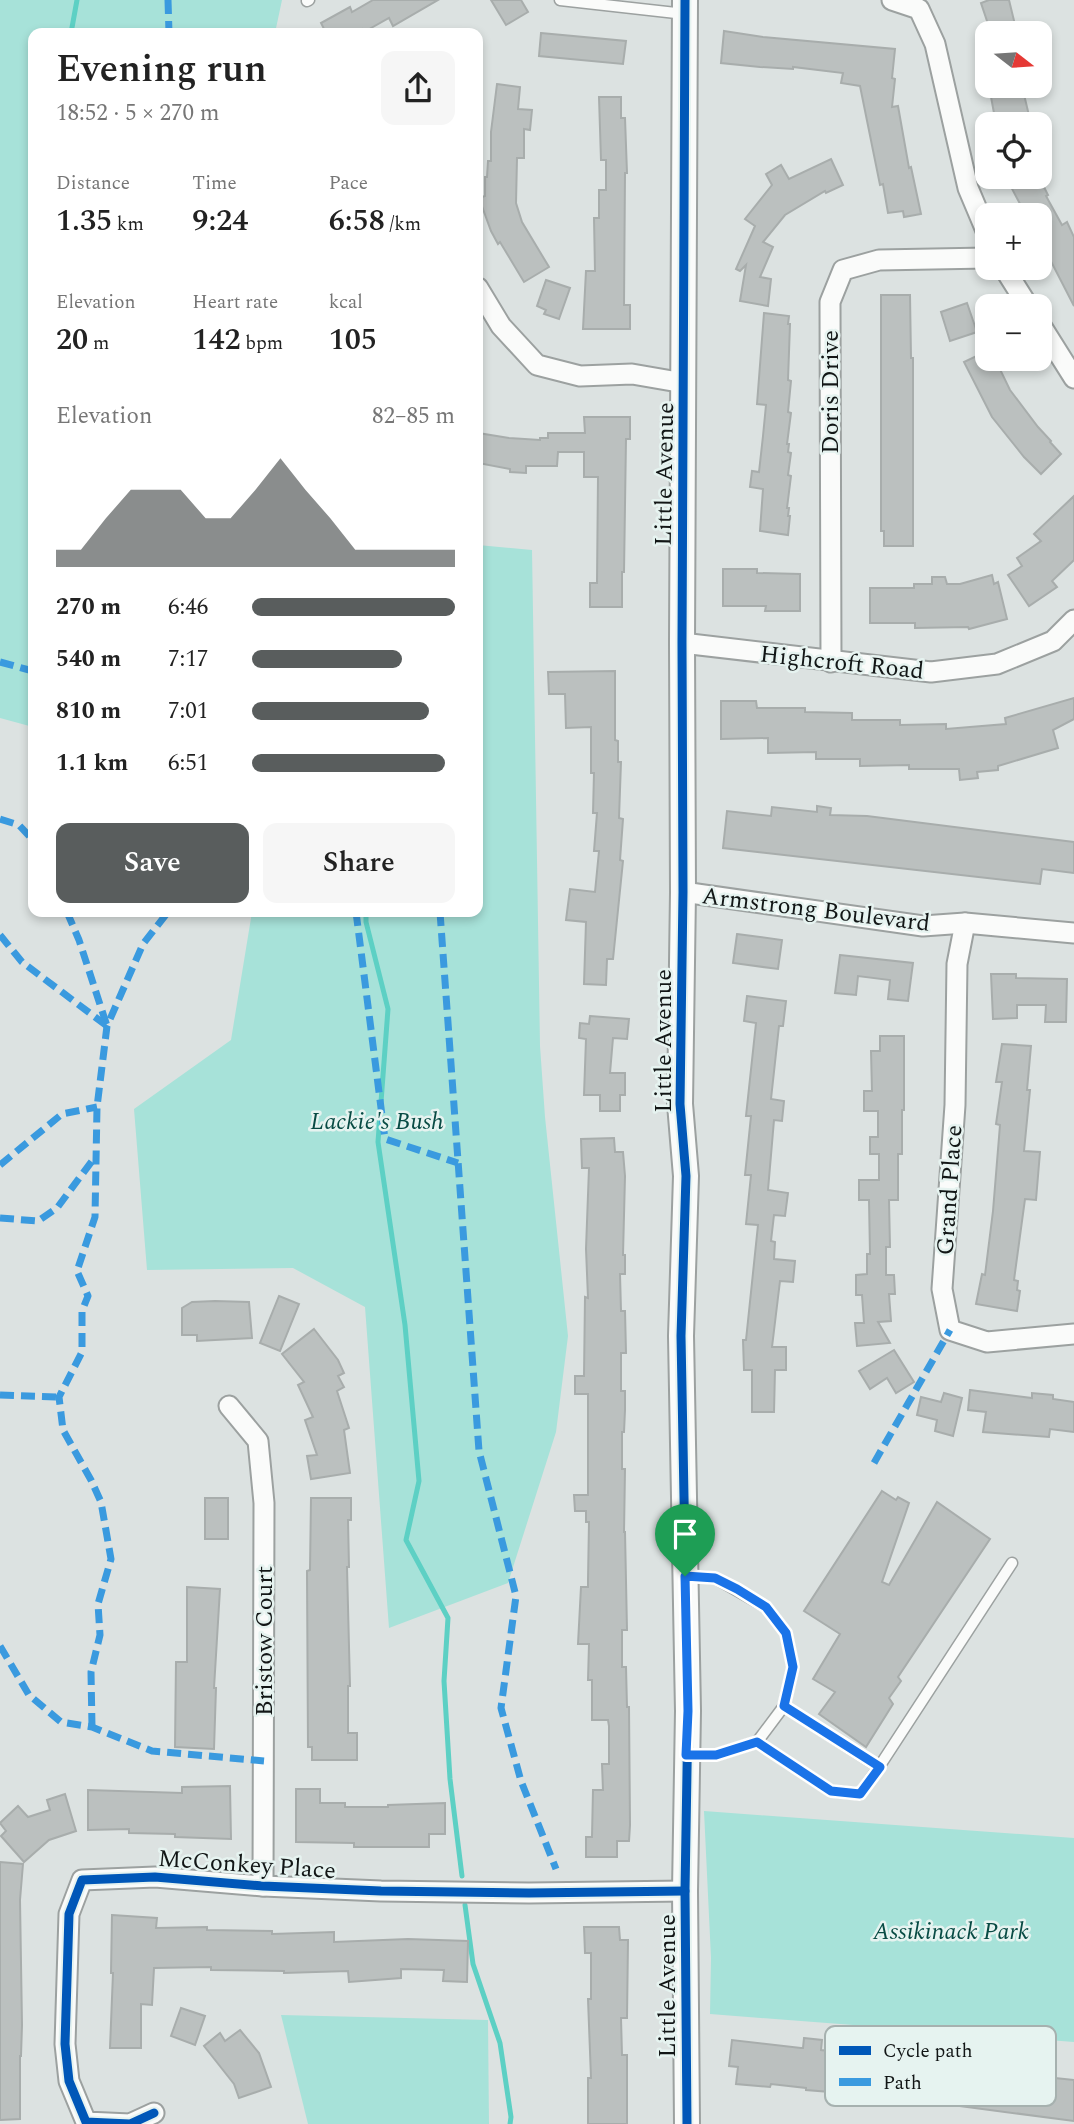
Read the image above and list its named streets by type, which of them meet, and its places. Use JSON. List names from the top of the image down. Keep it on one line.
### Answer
{"streets":{"street":["Doris Drive","Little Avenue","Highcroft Road","Armstrong Boulevard","Grand Place","Bristow Court","McConkey Place"]},"crossings":[["Doris Drive","Highcroft Road"],["Little Avenue","Highcroft Road"],["Little Avenue","Armstrong Boulevard"],["Little Avenue","McConkey Place"],["Armstrong Boulevard","Grand Place"],["Bristow Court","McConkey Place"]],"parks":["Lackie's Bush","Assikinack Park"],"legend":["Cycle path","Path"],"north":"right","page":{"map_buttons":["+","−"],"heading":["Evening run","18:52 · 5 × 270 m"],"stats":[["Distance","1.35 km"],["Time","9:24"],["Pace","6:58 /km"],["Elevation","20 m"],["Heart rate","142 bpm"],["kcal","105"]],"chart":["Elevation","82–85 m"],"list":[{"name":"270 m","note":"6:46"},{"name":"540 m","note":"7:17"},{"name":"810 m","note":"7:01"},{"name":"1.1 km","note":"6:51"}],"buttons":["Save","Share"]}}
